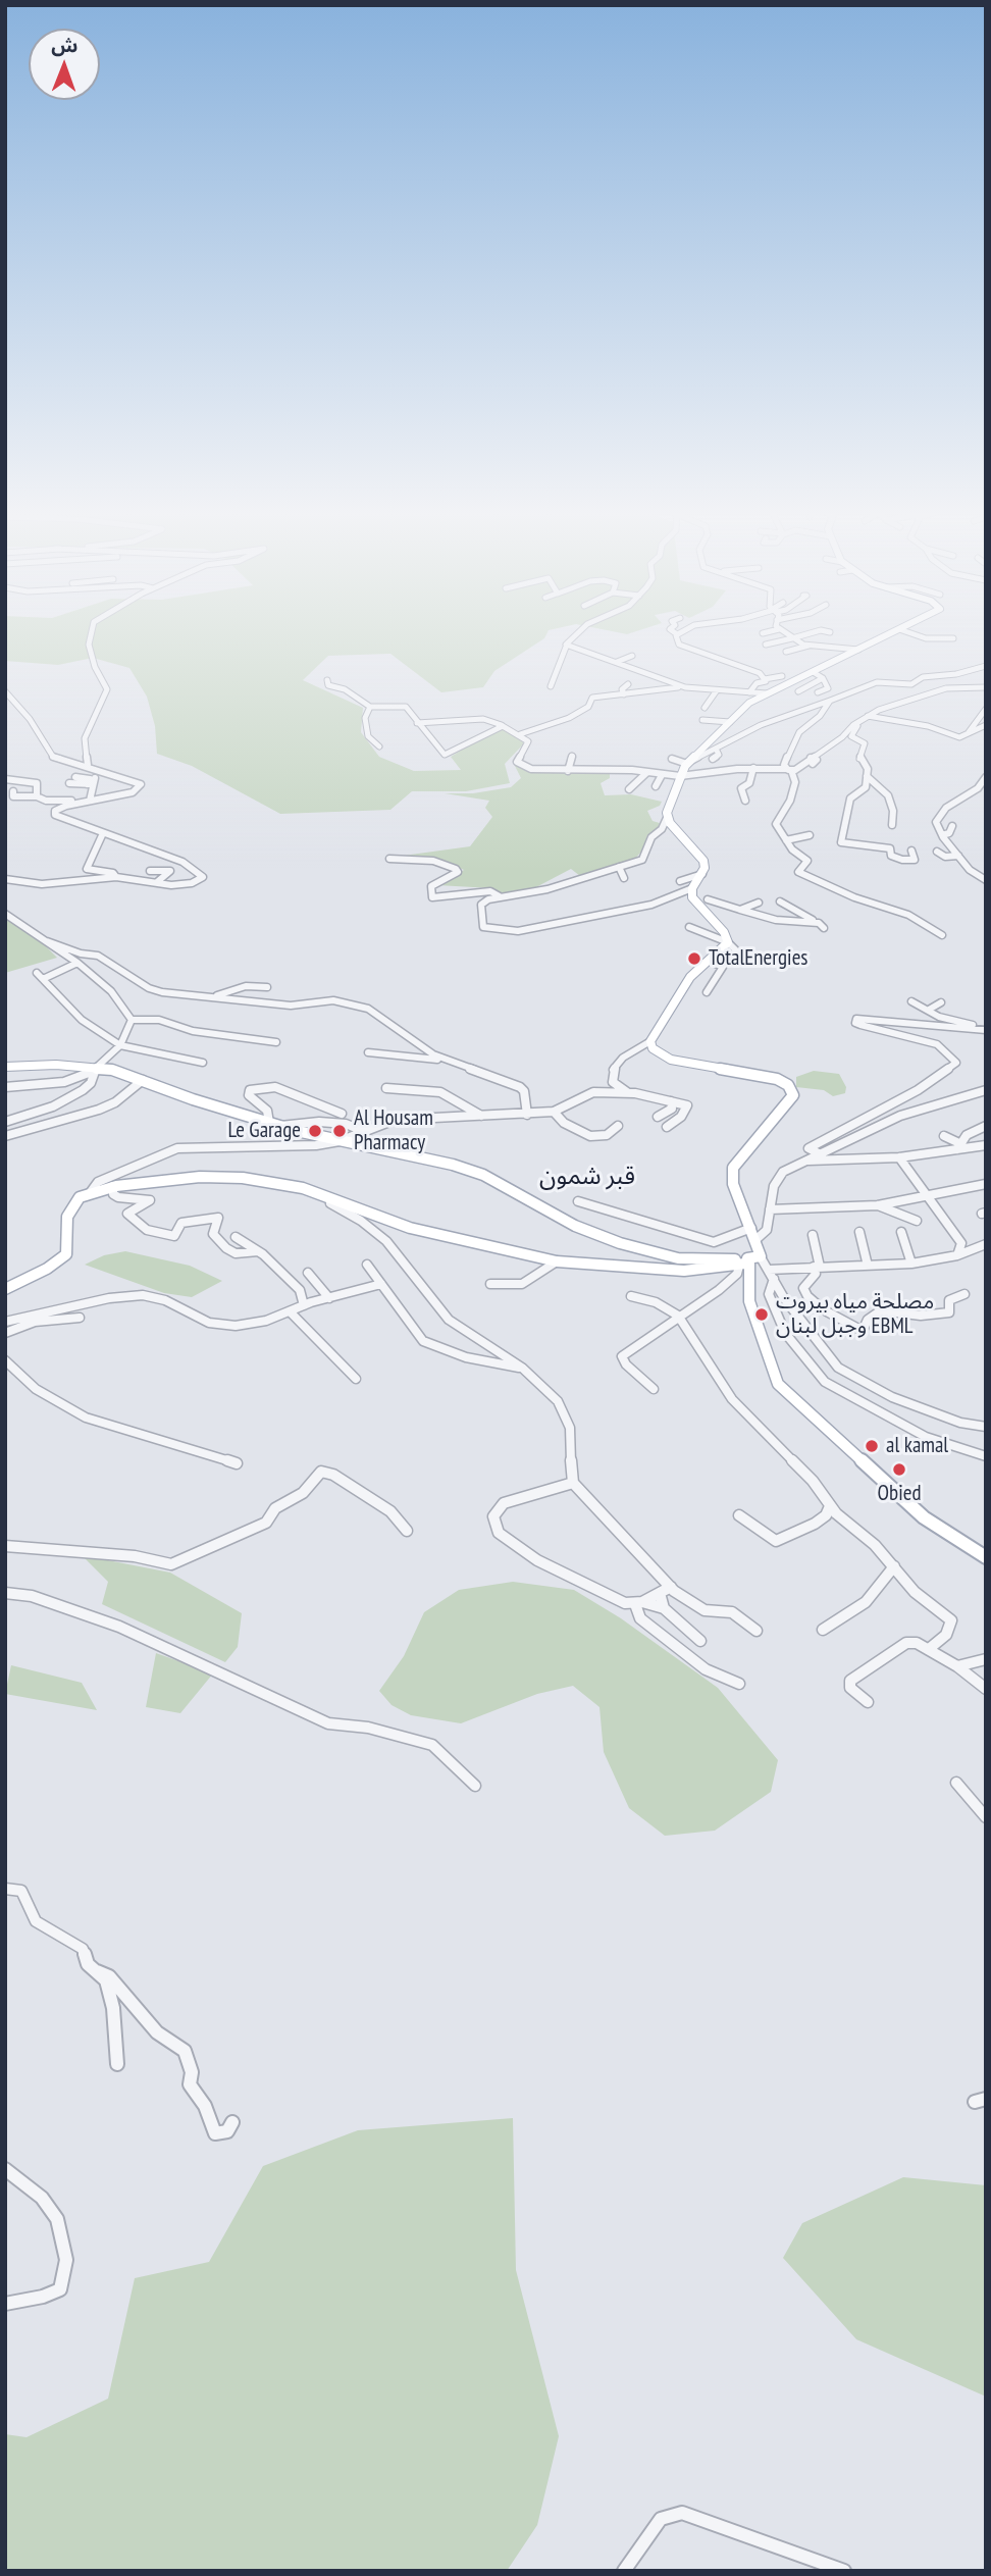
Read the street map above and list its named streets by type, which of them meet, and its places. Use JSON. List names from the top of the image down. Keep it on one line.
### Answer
{"districts":["قبر شمون"],"places":["TotalEnergies","Le Garage","Al Housam Pharmacy","مصلحة مياه بيروت وجبل لبنان EBML","al kamal","Obied"],"north":"top"}
